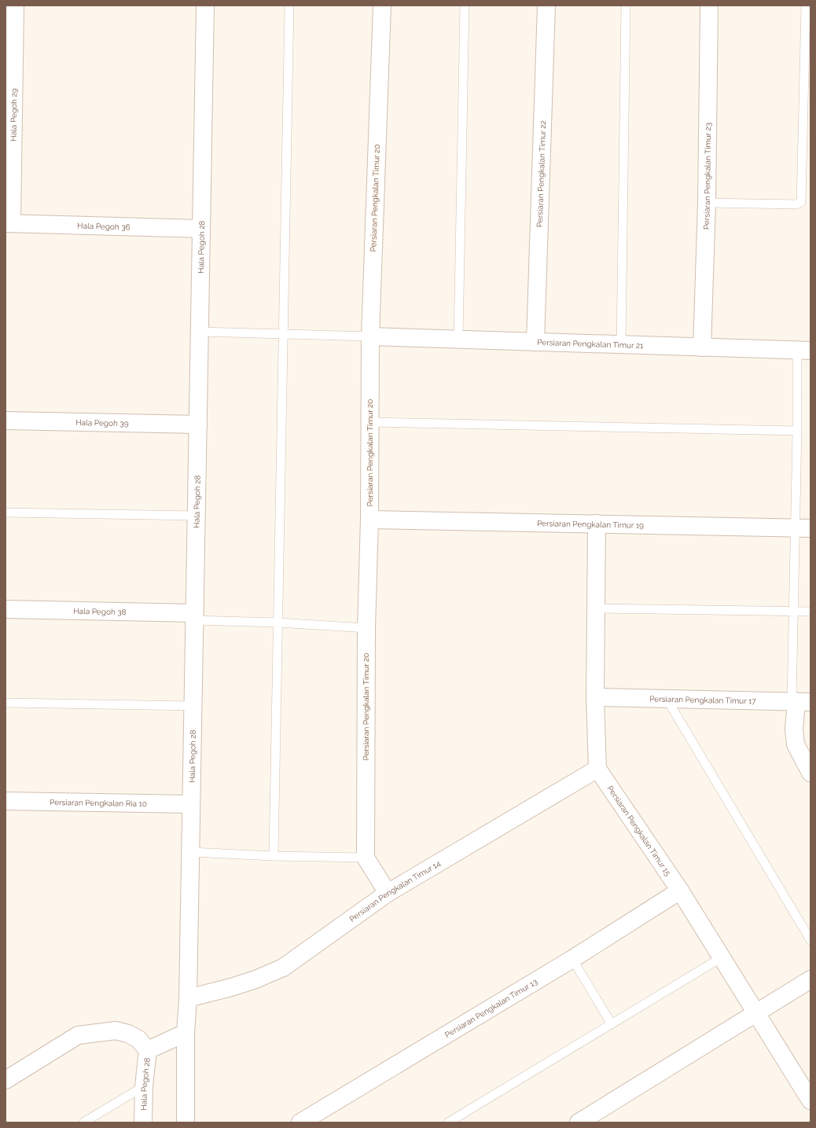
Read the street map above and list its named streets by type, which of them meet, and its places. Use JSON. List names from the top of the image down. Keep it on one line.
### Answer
{"streets":{"street":["Hala Pegoh 29","Persiaran Pengkalan Timur 22","Persiaran Pengkalan Timur 23","Persiaran Pengkalan Timur 20","Hala Pegoh 36","Hala Pegoh 28","Persiaran Pengkalan Timur 21","Hala Pegoh 39","Persiaran Pengkalan Timur 19","Hala Pegoh 38","Persiaran Pengkalan Timur 17","Persiaran Pengkalan Ria 10","Persiaran Pengkalan Timur 15","Persiaran Pengkalan Timur 14","Persiaran Pengkalan Timur 13"]},"crossings":[["Hala Pegoh 29","Hala Pegoh 36"],["Persiaran Pengkalan Timur 22","Persiaran Pengkalan Timur 21"],["Persiaran Pengkalan Timur 23","Persiaran Pengkalan Timur 21"],["Persiaran Pengkalan Timur 20","Persiaran Pengkalan Timur 21"],["Persiaran Pengkalan Timur 20","Persiaran Pengkalan Timur 19"],["Hala Pegoh 36","Hala Pegoh 28"],["Hala Pegoh 28","Hala Pegoh 39"],["Hala Pegoh 28","Hala Pegoh 38"],["Hala Pegoh 28","Persiaran Pengkalan Ria 10"],["Hala Pegoh 28","Persiaran Pengkalan Timur 14"],["Persiaran Pengkalan Timur 15","Persiaran Pengkalan Timur 14"],["Persiaran Pengkalan Timur 15","Persiaran Pengkalan Timur 13"]]}
